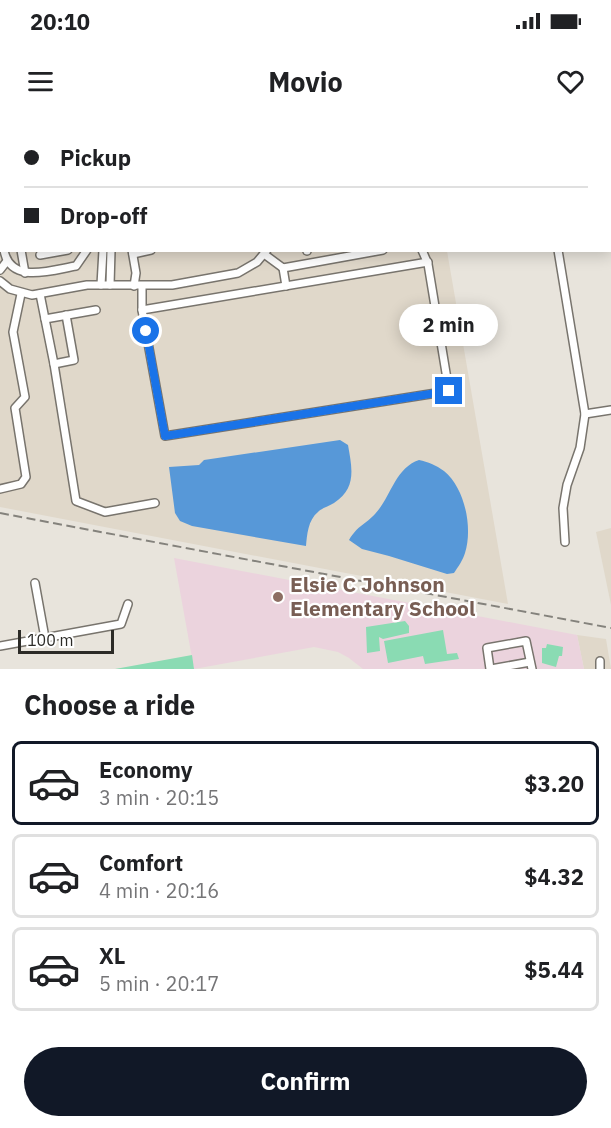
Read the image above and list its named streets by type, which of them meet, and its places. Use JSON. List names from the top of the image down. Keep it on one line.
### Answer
{"places":["Elsie C Johnson Elementary School"],"scale_bar":"100 m","page":{"status":"20:10","header":"Movio","banner":["Pickup","Drop-off"],"bubble":"2 min","scale":"100 m","heading":"Choose a ride","list":[{"name":"Economy","note":"3 min · 20:15","value":"$3.20"},{"name":"Comfort","note":"4 min · 20:16","value":"$4.32"},{"name":"XL","note":"5 min · 20:17","value":"$5.44"}],"buttons":"Confirm"}}
